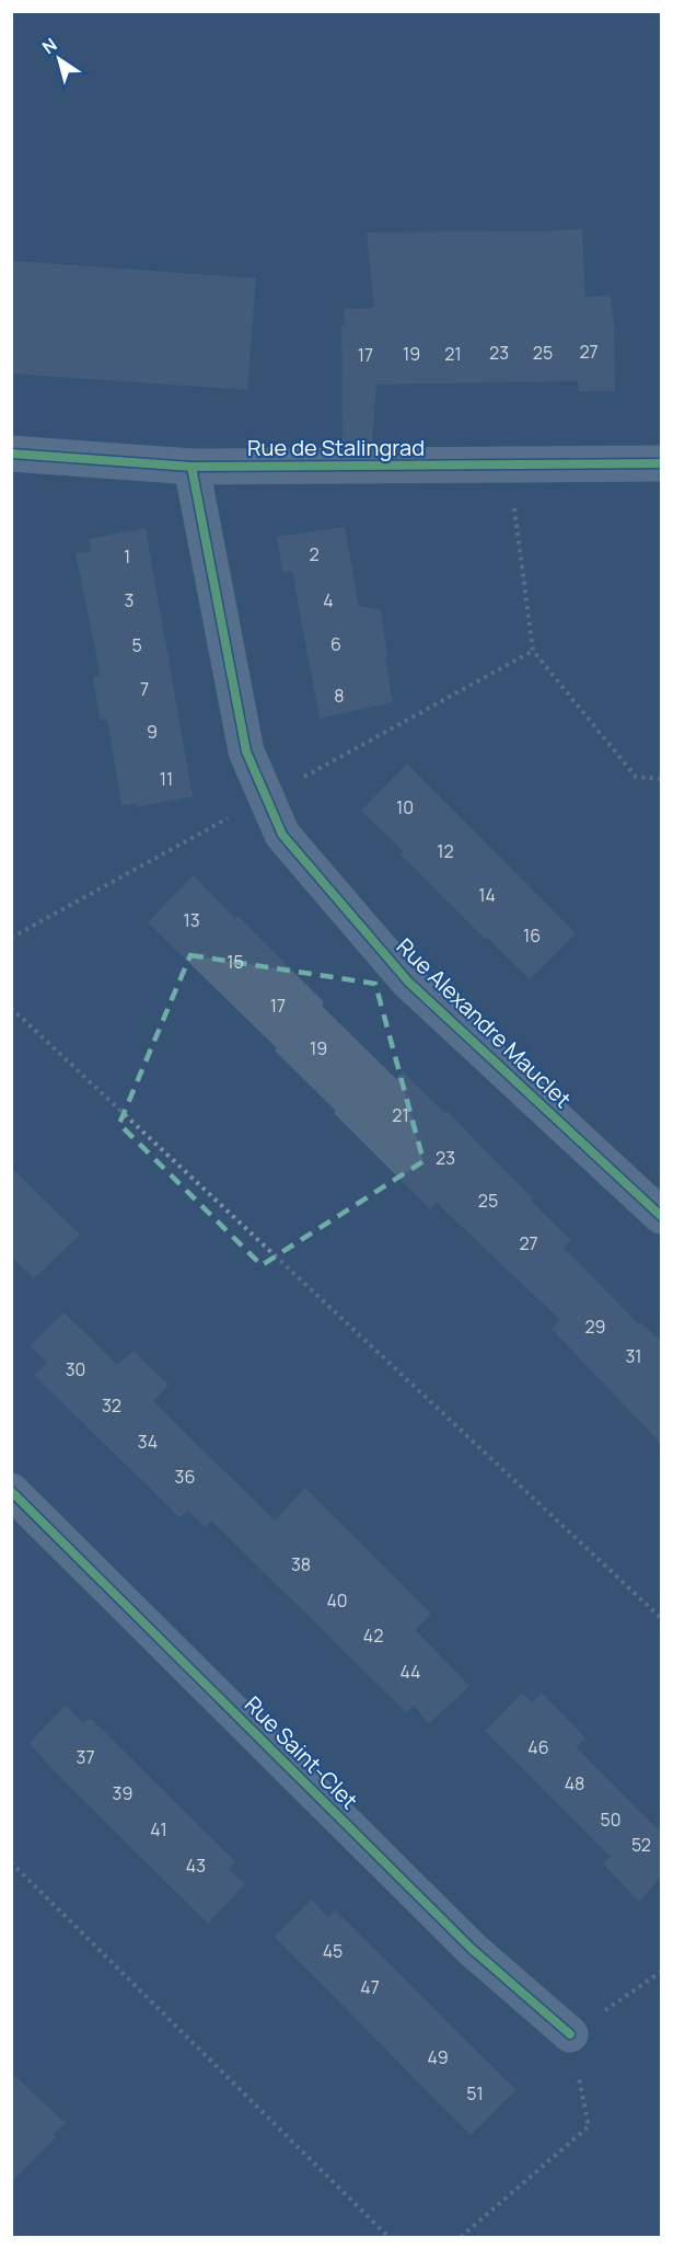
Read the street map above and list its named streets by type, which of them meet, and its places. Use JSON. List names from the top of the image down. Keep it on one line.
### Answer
{"streets":{"street":["Rue de Stalingrad","Rue Alexandre Mauclet","Rue Saint-Clet"]},"crossings":[["Rue de Stalingrad","Rue Alexandre Mauclet"]],"house_numbers":["27","23","25","19","21","17","2","1","3","4","6","5","7","8","9","11","10","12","14","13","16","15","17","19","21","23","25","27","29","31","30","32","34","36","38","40","42","44","46","37","48","39","50","41","52","43","45","47","49","51"],"north":"top left"}
